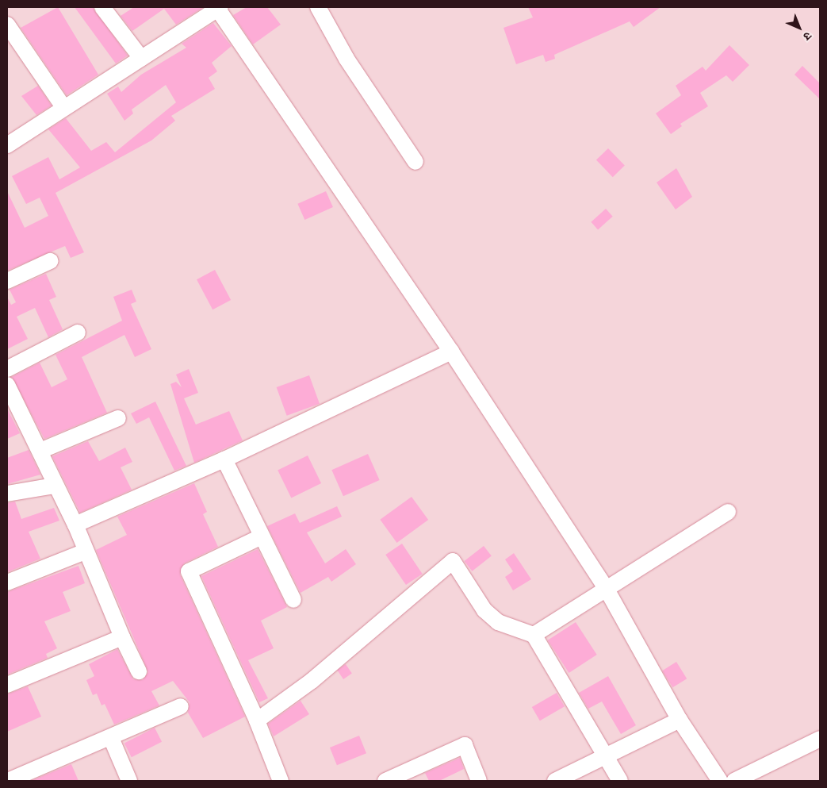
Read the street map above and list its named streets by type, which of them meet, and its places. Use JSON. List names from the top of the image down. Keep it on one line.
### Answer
{"north":"bottom right"}
